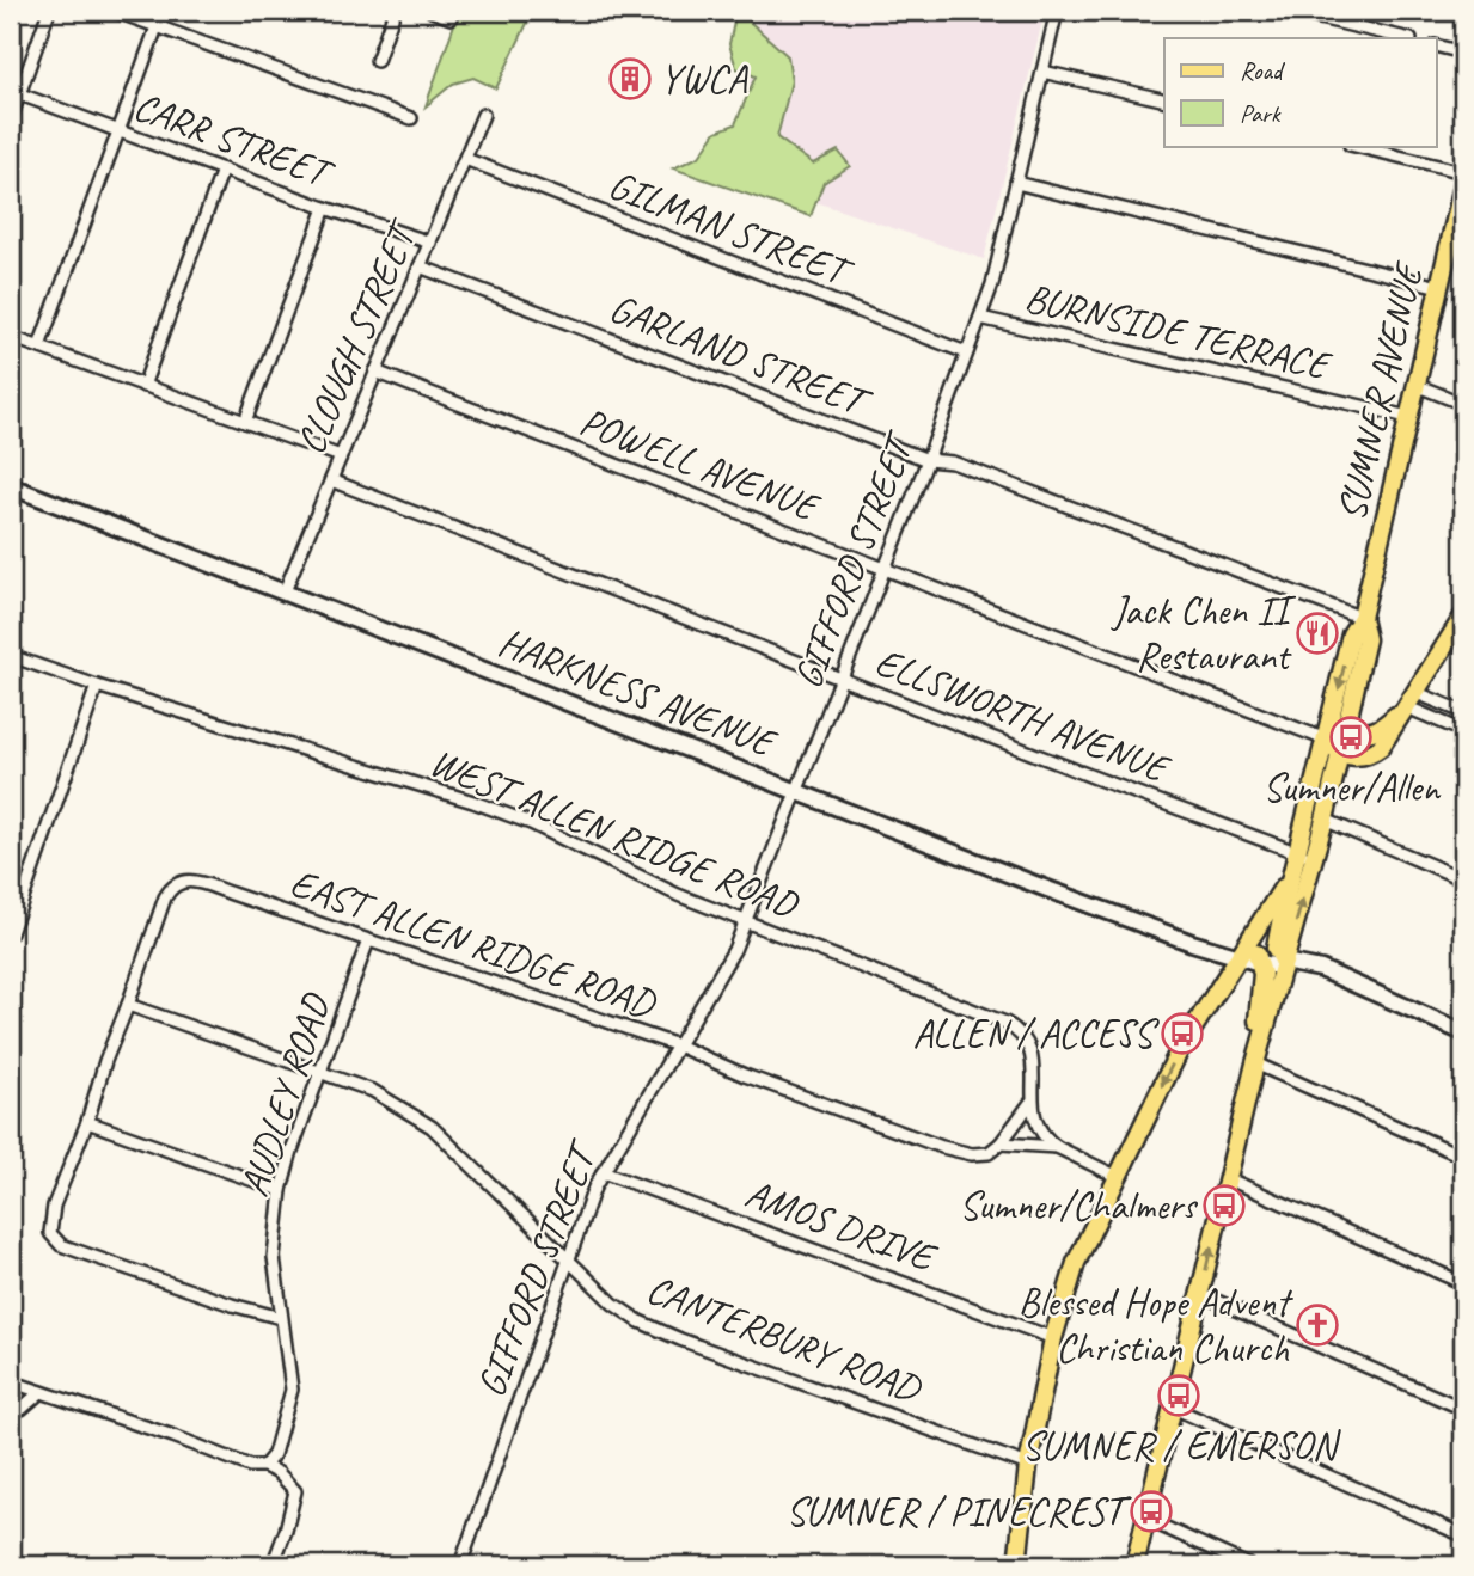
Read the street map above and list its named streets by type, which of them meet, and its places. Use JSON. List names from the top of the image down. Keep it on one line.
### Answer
{"streets":{"main road":["SUMNER AVENUE","HARKNESS AVENUE"],"street":["CARR STREET","GILMAN STREET","BURNSIDE TERRACE","CLOUGH STREET","GARLAND STREET","POWELL AVENUE","GIFFORD STREET","ELLSWORTH AVENUE","WEST ALLEN RIDGE ROAD","EAST ALLEN RIDGE ROAD","AUDLEY ROAD","AMOS DRIVE","CANTERBURY ROAD"]},"crossings":[["CARR STREET","CLOUGH STREET"],["GILMAN STREET","CLOUGH STREET"],["GILMAN STREET","GIFFORD STREET"],["BURNSIDE TERRACE","SUMNER AVENUE"],["BURNSIDE TERRACE","GIFFORD STREET"],["CLOUGH STREET","GARLAND STREET"],["CLOUGH STREET","POWELL AVENUE"],["CLOUGH STREET","HARKNESS AVENUE"],["CLOUGH STREET","ELLSWORTH AVENUE"],["GARLAND STREET","SUMNER AVENUE"],["GARLAND STREET","GIFFORD STREET"],["SUMNER AVENUE","POWELL AVENUE"],["SUMNER AVENUE","HARKNESS AVENUE"],["SUMNER AVENUE","ELLSWORTH AVENUE"],["POWELL AVENUE","GIFFORD STREET"],["GIFFORD STREET","HARKNESS AVENUE"],["GIFFORD STREET","ELLSWORTH AVENUE"],["GIFFORD STREET","WEST ALLEN RIDGE ROAD"],["GIFFORD STREET","EAST ALLEN RIDGE ROAD"],["GIFFORD STREET","AMOS DRIVE"],["GIFFORD STREET","CANTERBURY ROAD"],["WEST ALLEN RIDGE ROAD","EAST ALLEN RIDGE ROAD"],["EAST ALLEN RIDGE ROAD","AUDLEY ROAD"],["EAST ALLEN RIDGE ROAD","CANTERBURY ROAD"],["AUDLEY ROAD","CANTERBURY ROAD"]],"places":{"building":["YWCA"],"restaurant":["Jack Chen II Restaurant"],"bus stop":["Sumner/Allen","ALLEN / ACCESS","Sumner/Chalmers","SUMNER / EMERSON","SUMNER / PINECREST"],"church":["Blessed Hope Advent Christian Church"]},"legend":["Road","Park"]}
